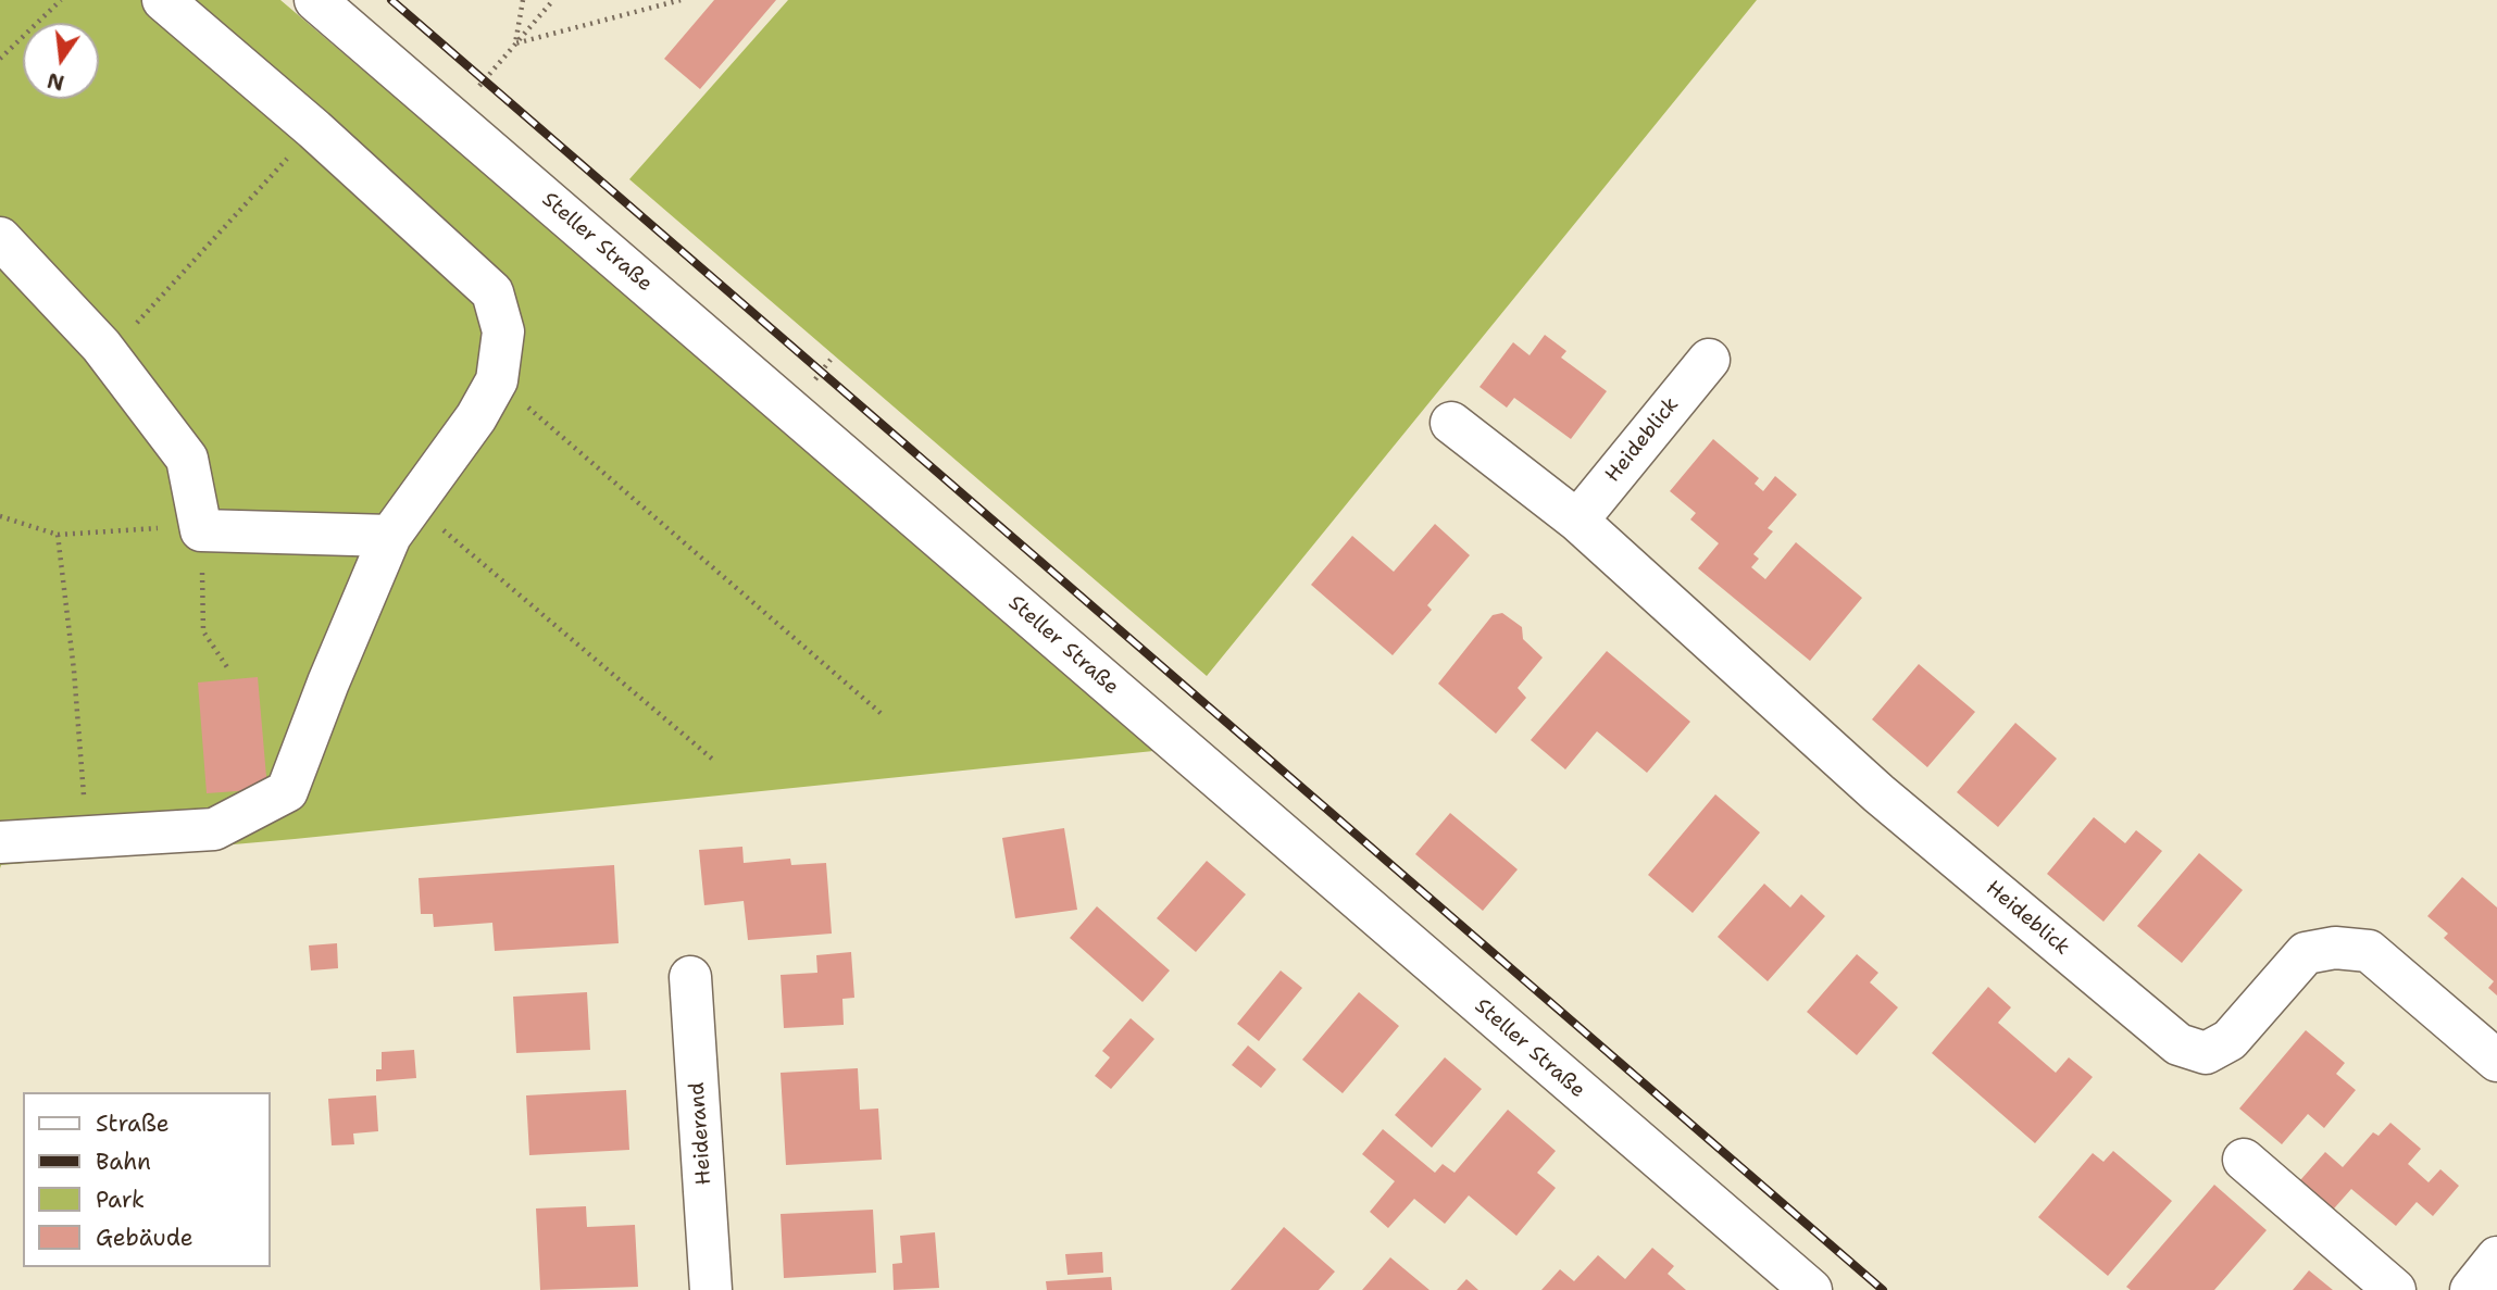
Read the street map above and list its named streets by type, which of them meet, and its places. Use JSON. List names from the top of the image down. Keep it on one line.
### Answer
{"streets":{"street":["Steller Straße","Heideblick","Heiderand"]},"legend":["Straße","Bahn","Park","Gebäude"],"north":"bottom"}
